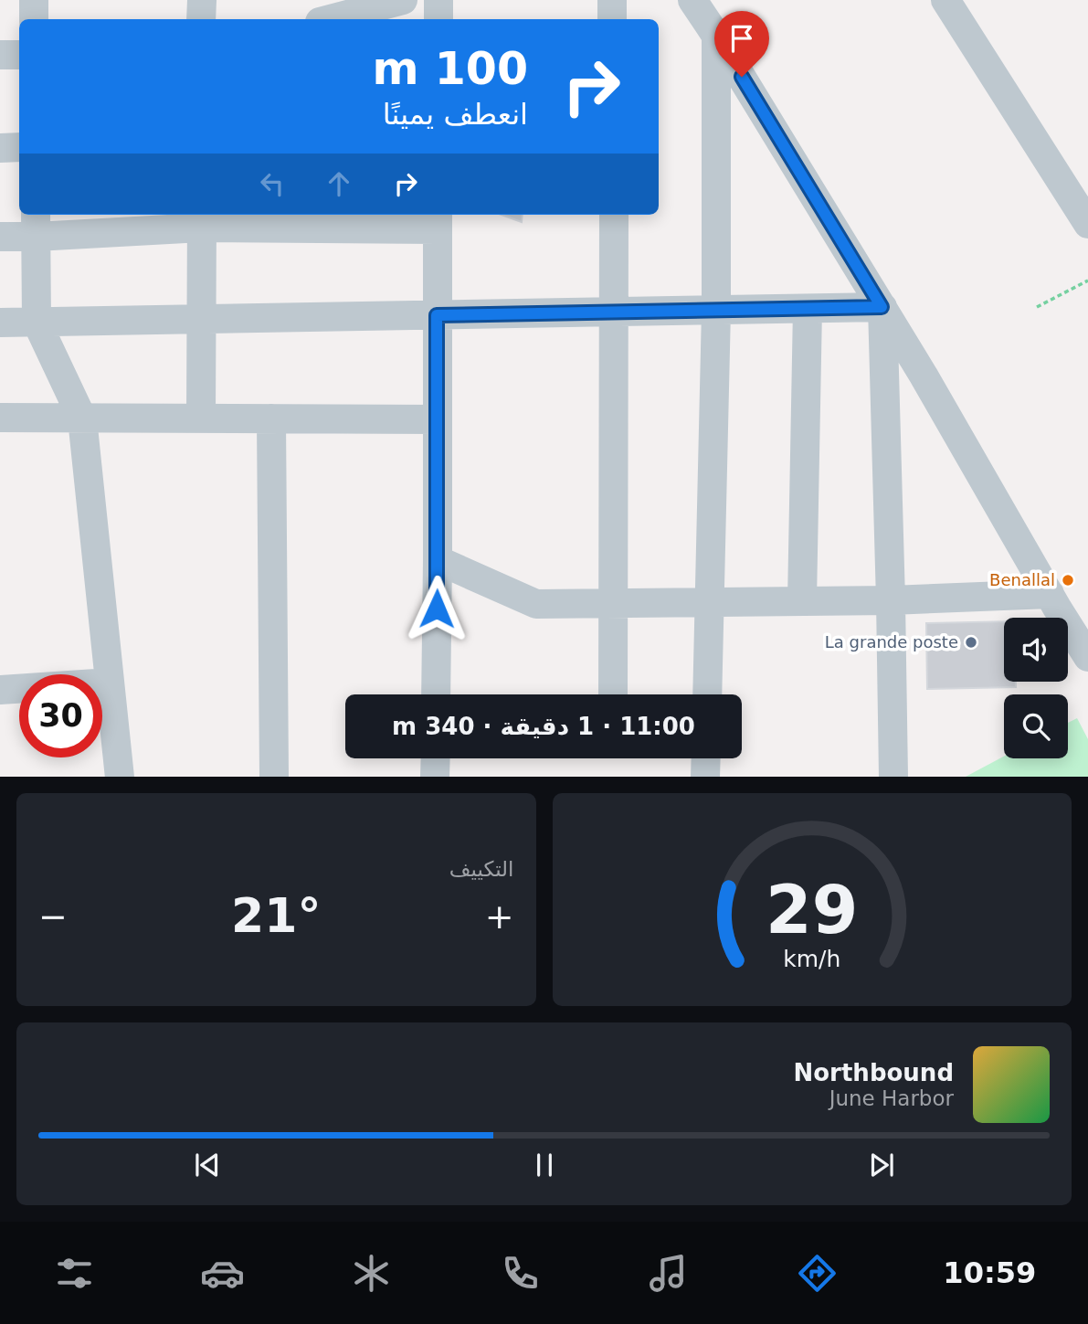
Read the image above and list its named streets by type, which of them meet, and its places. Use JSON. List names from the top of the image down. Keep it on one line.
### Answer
{"places":["Benallal","La grande poste"],"page":{"turn":["100 m","انعطف يمينًا"],"limit":"30","trip":"11:00 · 1 دقيقة · 340 m","tile":"التكييف","heat":["−","21°","+"],"song":["Northbound","June Harbor"],"tabs":"10:59","gauge":["29","km/h"]}}
